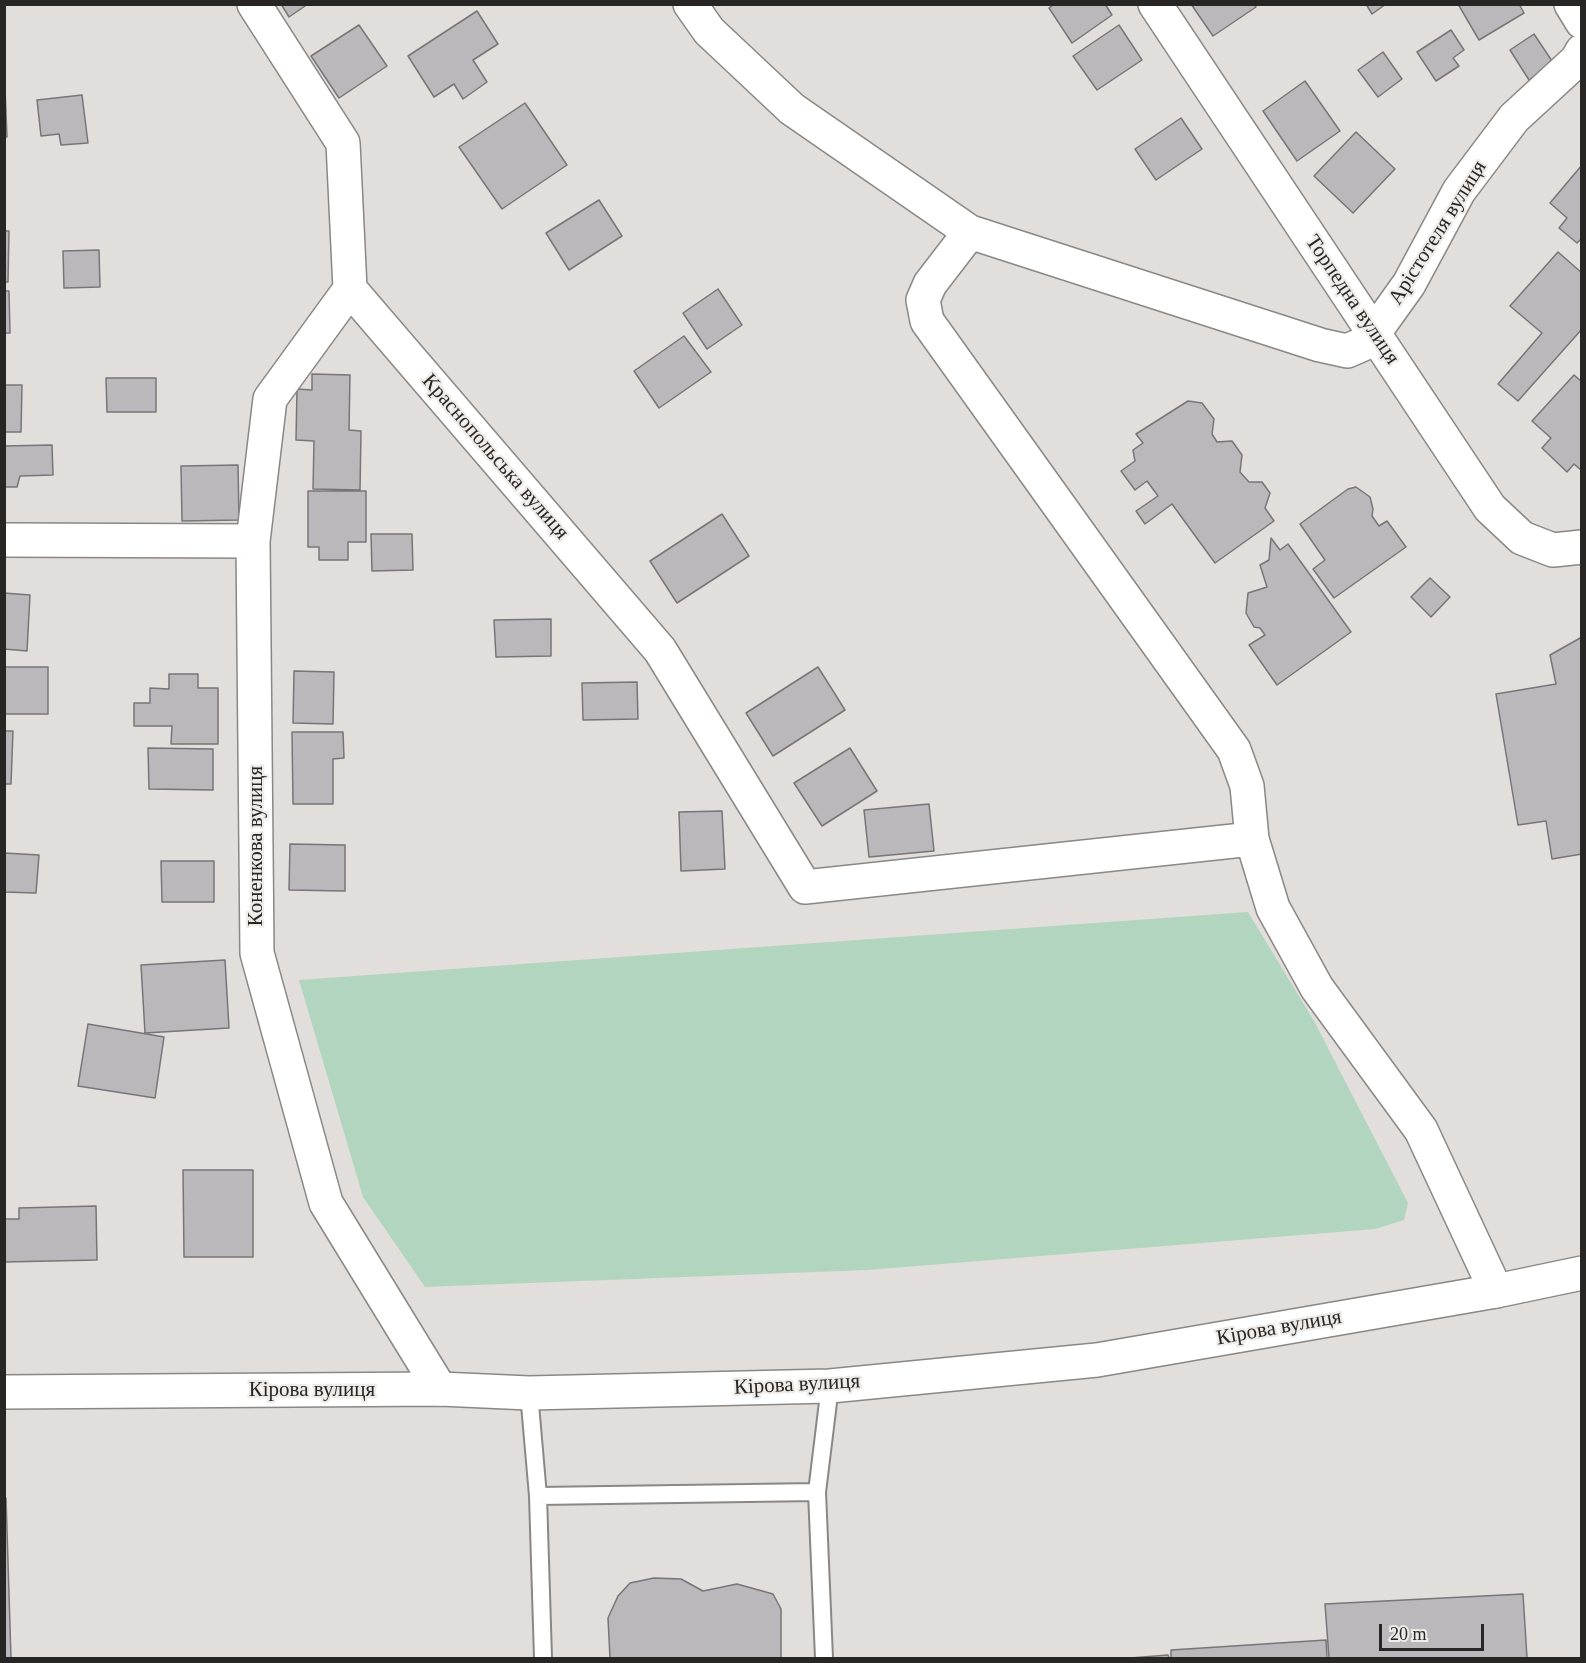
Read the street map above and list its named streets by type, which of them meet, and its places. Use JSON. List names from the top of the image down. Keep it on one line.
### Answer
{"streets":{"street":["Арістотеля вулиця","Торпедна вулиця","Краснопольська вулиця","Коненкова вулиця","Кірова вулиця"]},"crossings":[["Арістотеля вулиця","Торпедна вулиця"],["Краснопольська вулиця","Коненкова вулиця"],["Коненкова вулиця","Кірова вулиця"]],"scale_bar":"20 m"}
